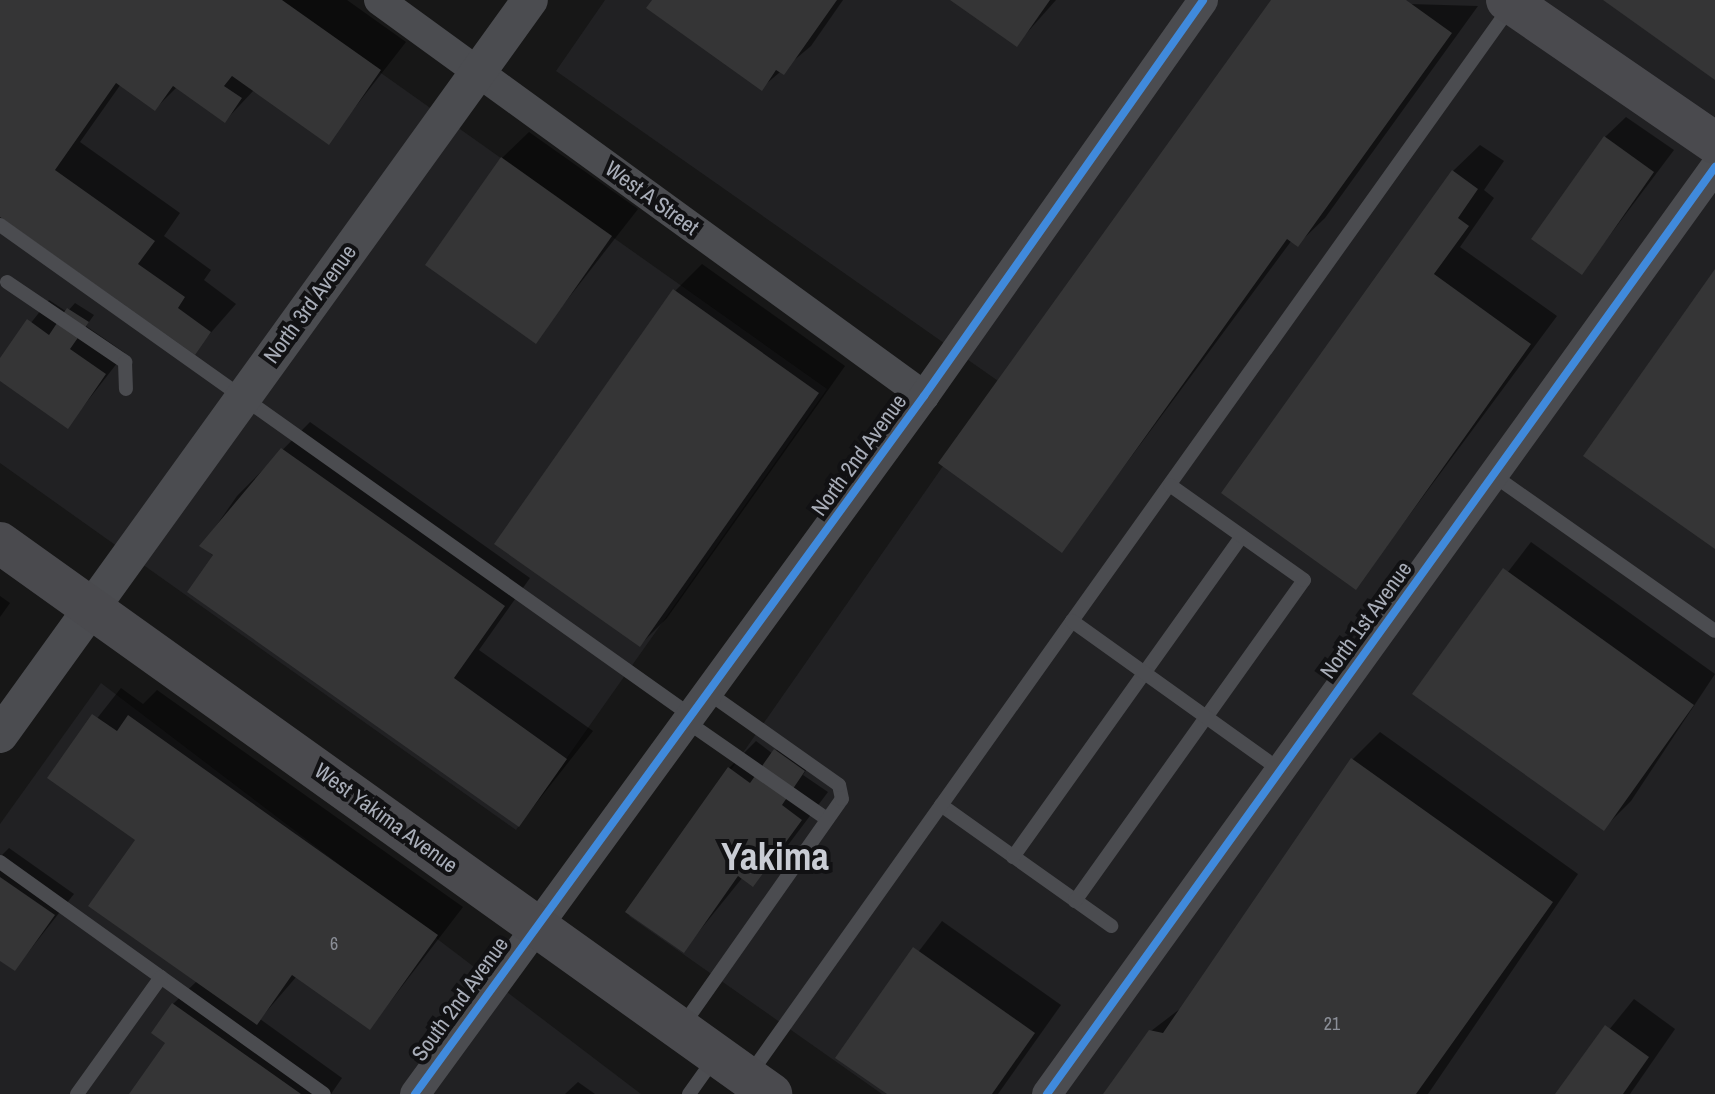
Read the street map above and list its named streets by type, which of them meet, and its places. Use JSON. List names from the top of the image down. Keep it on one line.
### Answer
{"streets":{"main road":["West Yakima Avenue"],"street":["West A Street","North 3rd Avenue","North 2nd Avenue","North 1st Avenue","South 2nd Avenue"]},"crossings":[["West A Street","North 3rd Avenue"],["West A Street","North 2nd Avenue"],["North 3rd Avenue","West Yakima Avenue"],["North 2nd Avenue","West Yakima Avenue"],["North 2nd Avenue","South 2nd Avenue"],["West Yakima Avenue","South 2nd Avenue"]],"districts":["Yakima"],"house_numbers":["6","21"]}
